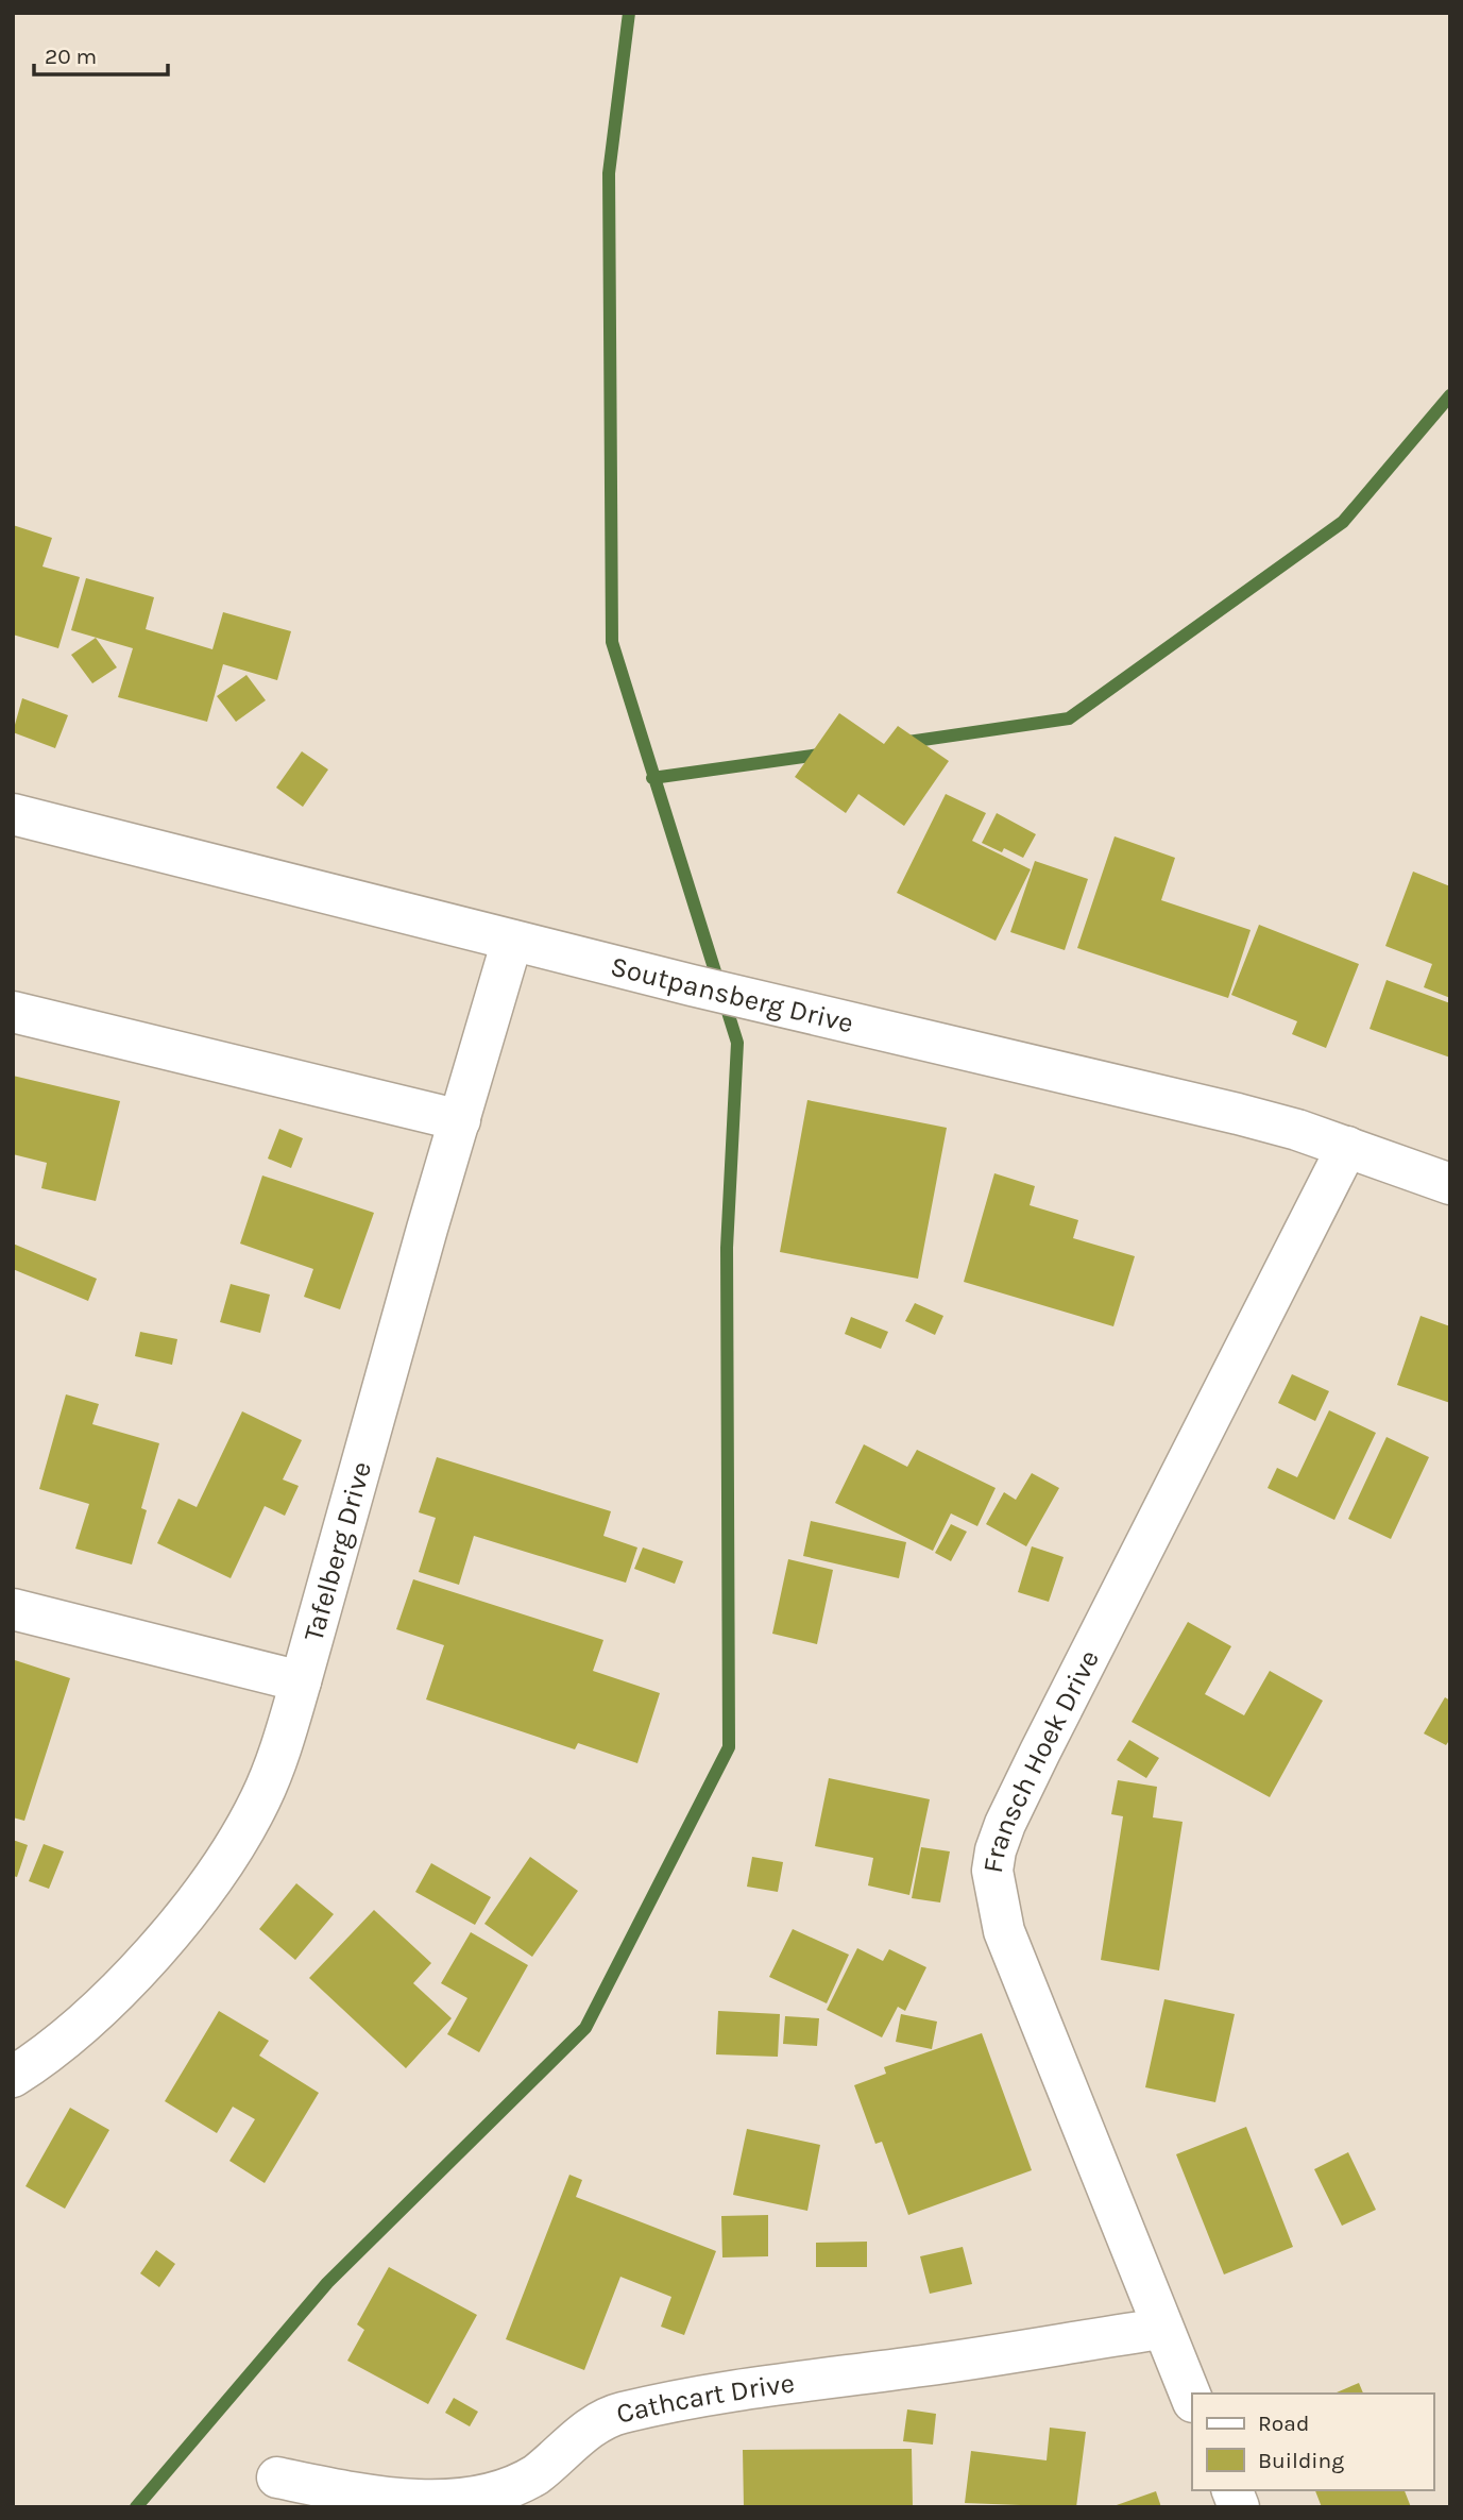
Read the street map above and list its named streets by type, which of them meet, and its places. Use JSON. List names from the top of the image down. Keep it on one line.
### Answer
{"streets":{"street":["Soutpansberg Drive","Tafelberg Drive","Fransch Hoek Drive","Cathcart Drive"]},"crossings":[["Soutpansberg Drive","Tafelberg Drive"],["Soutpansberg Drive","Fransch Hoek Drive"],["Fransch Hoek Drive","Cathcart Drive"]],"legend":["Road","Building"],"scale_bar":"20 m"}
